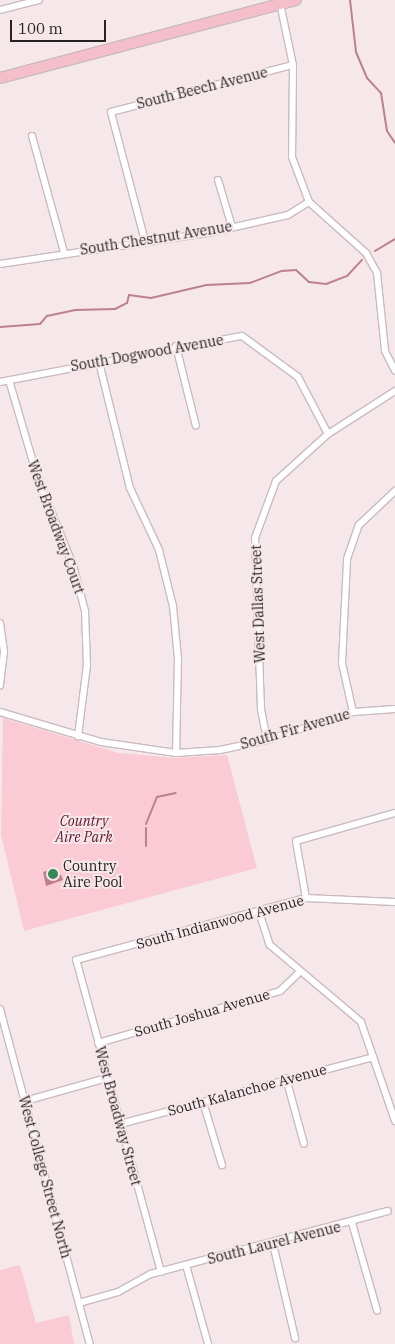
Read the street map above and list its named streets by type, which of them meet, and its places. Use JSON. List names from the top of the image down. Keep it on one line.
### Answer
{"streets":{"street":["South Beech Avenue","South Chestnut Avenue","South Dogwood Avenue","West Broadway Court","West Dallas Street","South Fir Avenue","South Indianwood Avenue","South Joshua Avenue","South Kalanchoe Avenue","West Broadway Street","West College Street North","South Laurel Avenue"]},"crossings":[["South Beech Avenue","South Chestnut Avenue"],["South Dogwood Avenue","West Broadway Court"],["South Dogwood Avenue","West Dallas Street"],["West Broadway Court","South Fir Avenue"],["West Dallas Street","South Fir Avenue"],["South Indianwood Avenue","West Broadway Street"],["South Joshua Avenue","West Broadway Street"],["South Kalanchoe Avenue","West Broadway Street"],["West Broadway Street","South Laurel Avenue"],["West College Street North","South Laurel Avenue"]],"parks":["Country Aire Park"],"places":["Country Aire Pool"],"scale_bar":"100 m"}
